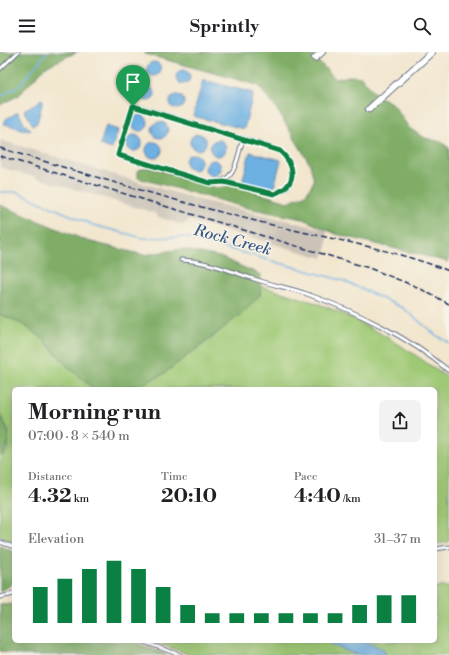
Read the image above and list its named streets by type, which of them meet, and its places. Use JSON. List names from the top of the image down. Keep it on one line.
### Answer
{"water":["Rock Creek"],"page":{"header":"Sprintly","heading":["Morning run","07:00 · 8 × 540 m"],"stats":[["Distance","4.32 km"],["Time","20:10"],["Pace","4:40 /km"]],"chart":["Elevation","31–37 m"]}}
